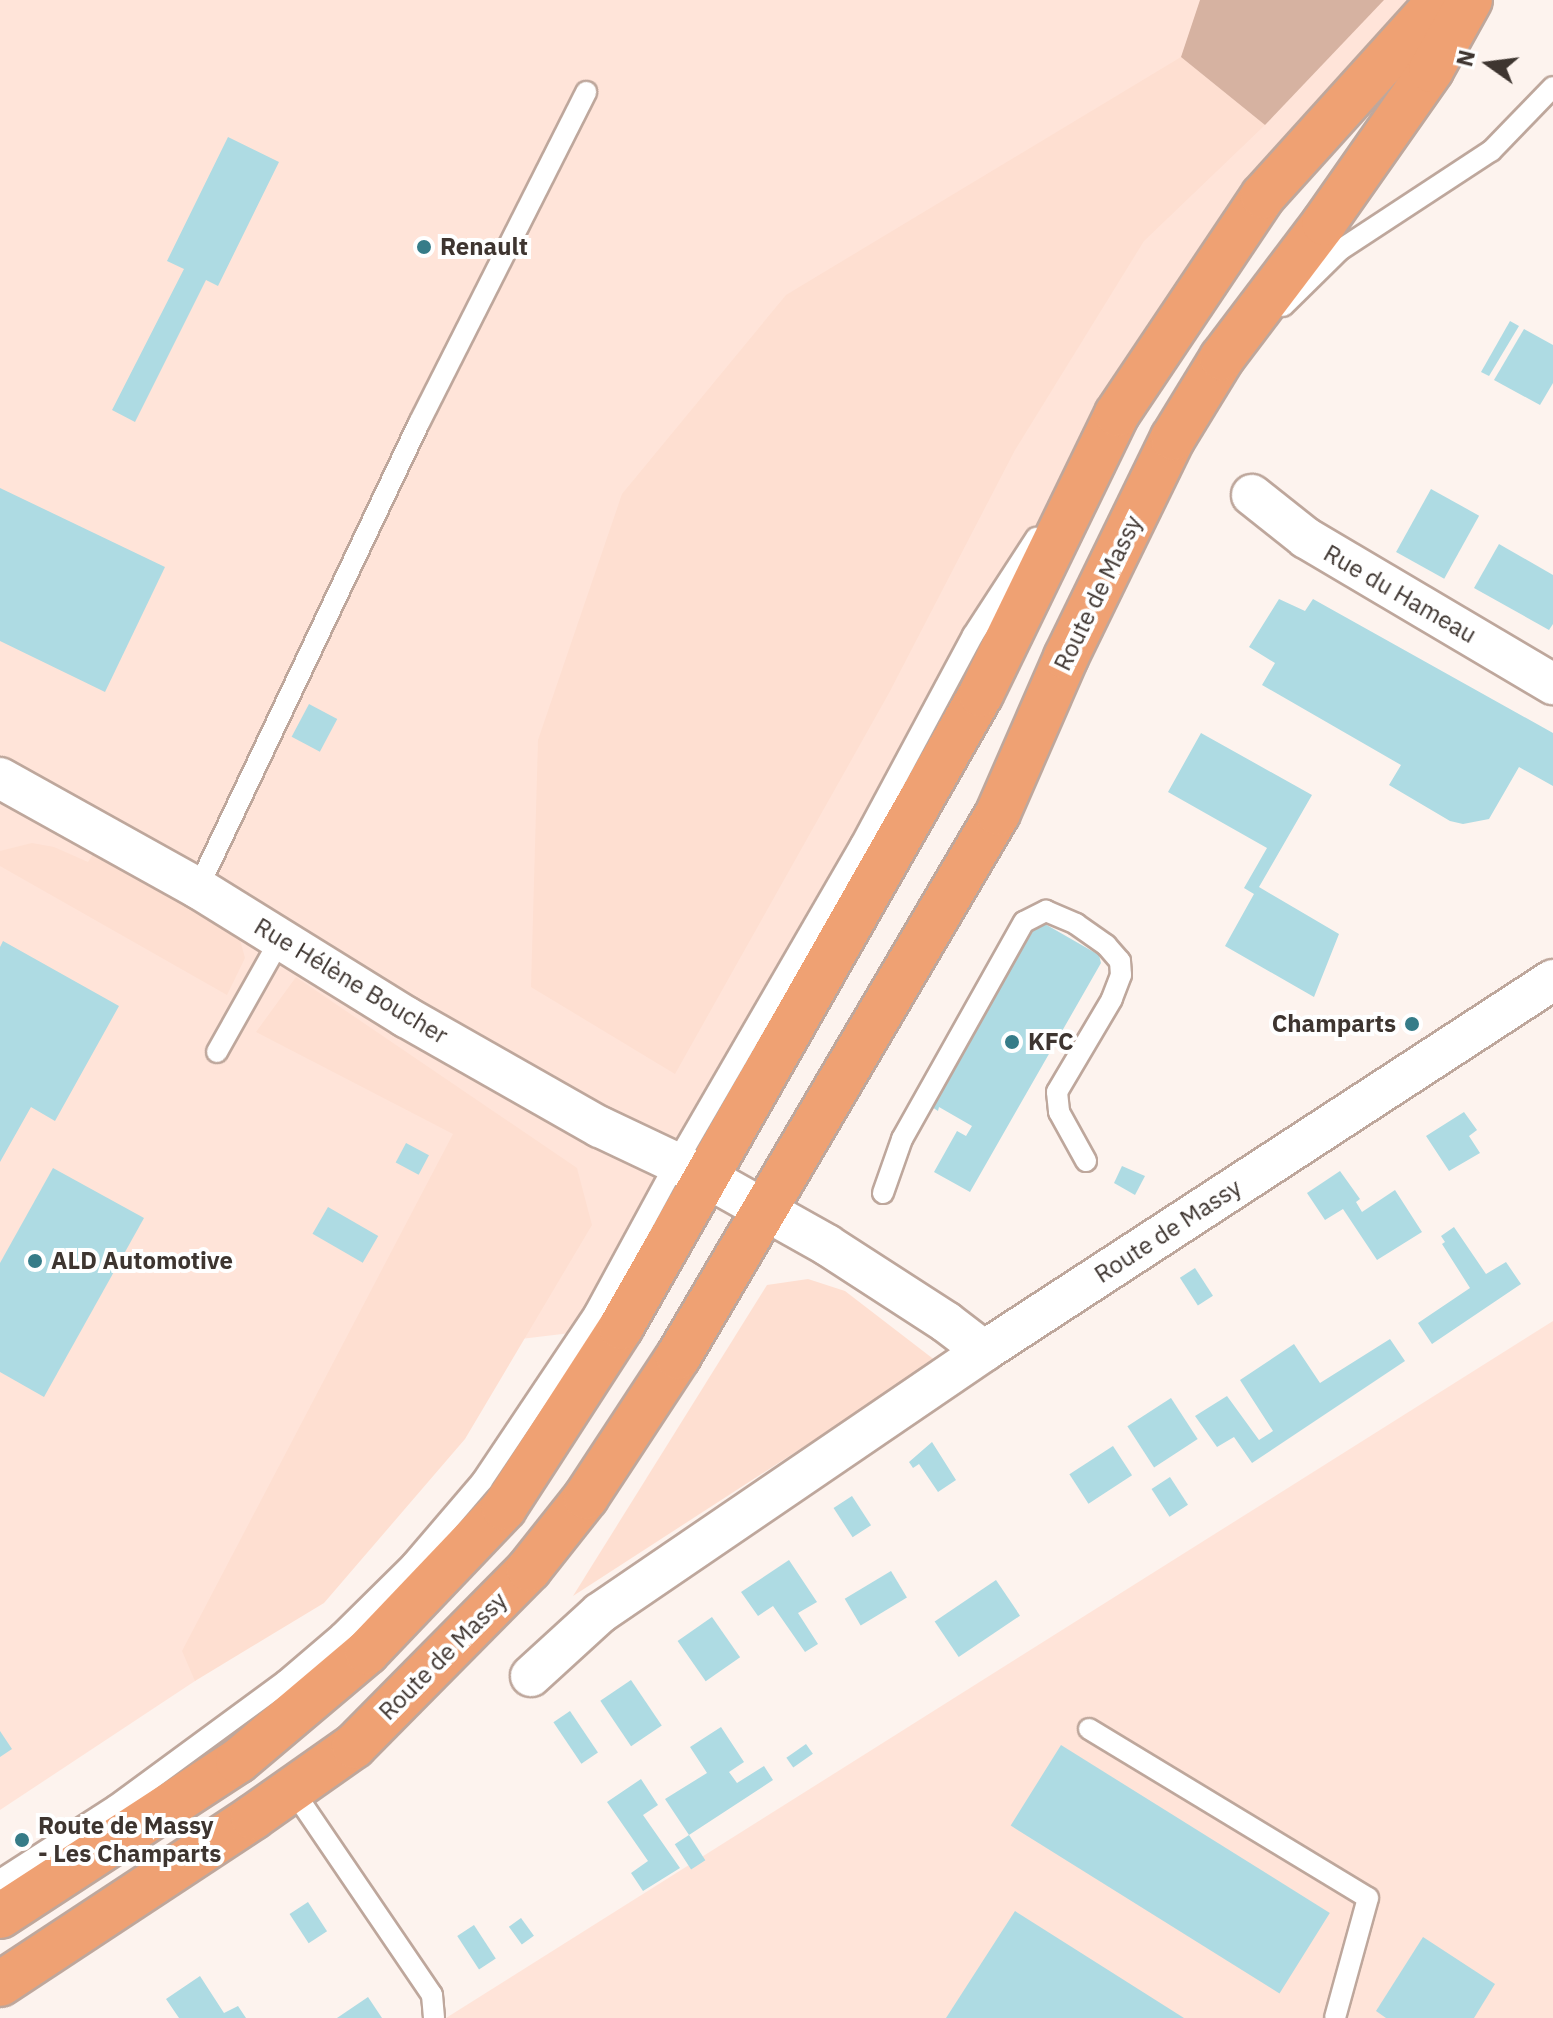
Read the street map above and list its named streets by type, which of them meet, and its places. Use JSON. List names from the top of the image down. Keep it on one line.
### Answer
{"streets":{"main road":["Route de Massy"],"street":["Rue du Hameau","Rue Hélène Boucher"]},"places":["Renault","Champarts","KFC","ALD Automotive","Route de Massy - Les Champarts"],"north":"left"}
